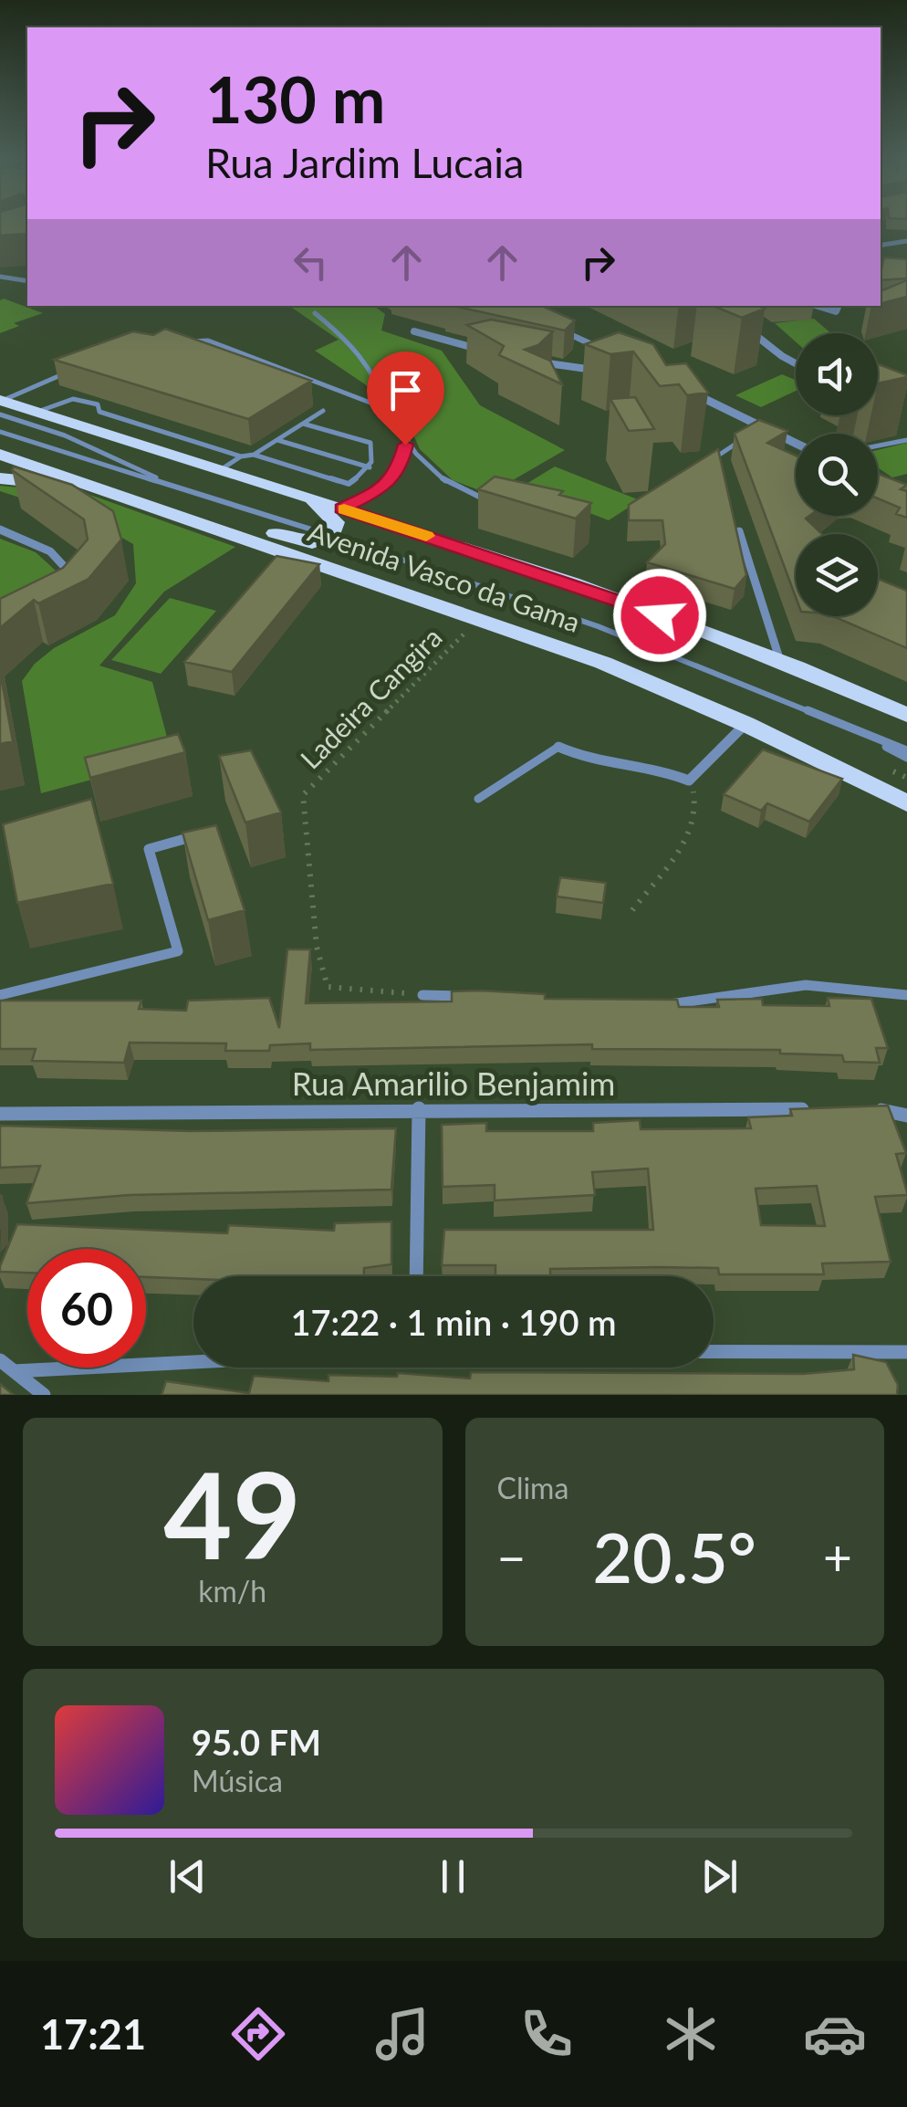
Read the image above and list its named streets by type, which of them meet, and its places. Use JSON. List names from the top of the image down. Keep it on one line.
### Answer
{"streets":{"main road":["Avenida Vasco da Gama"],"street":["Rua Amarilio Benjamim"],"path":["Ladeira Cangira"]},"crossings":[["Avenida Vasco da Gama","Ladeira Cangira"]],"page":{"turn":["130 m","Rua Jardim Lucaia"],"limit":"60","trip":"17:22 · 1 min · 190 m","tile":[["49","km/h"],"Clima"],"heat":["−","20.5°","+"],"song":["95.0 FM","Música"],"tabs":"17:21"}}
